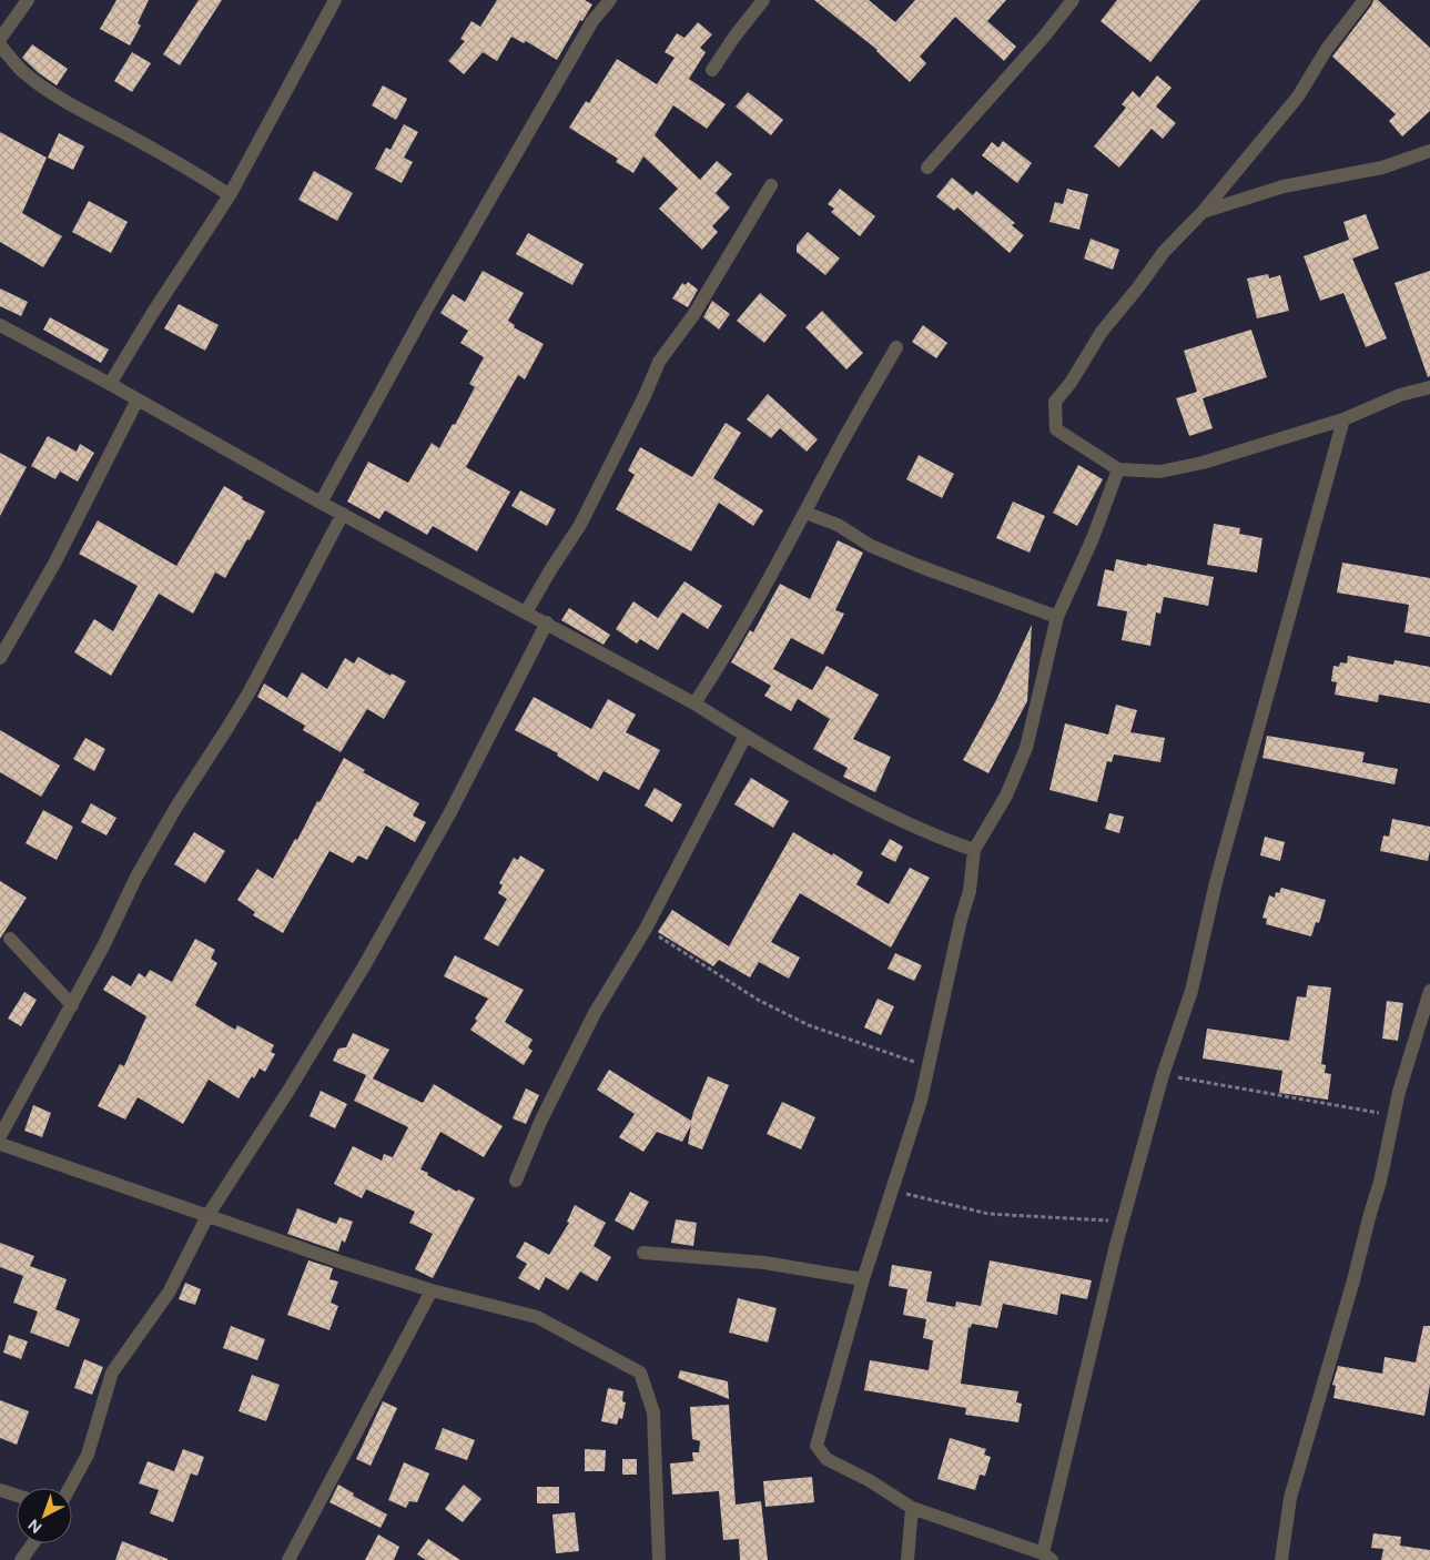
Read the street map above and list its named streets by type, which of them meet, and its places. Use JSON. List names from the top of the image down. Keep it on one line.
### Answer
{"north":"bottom left"}
